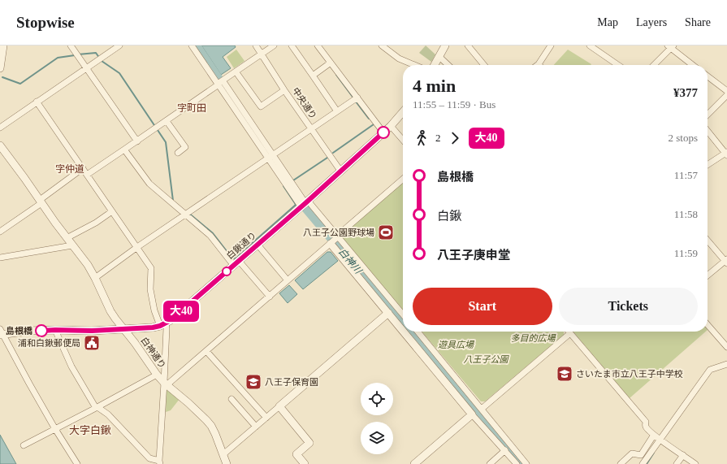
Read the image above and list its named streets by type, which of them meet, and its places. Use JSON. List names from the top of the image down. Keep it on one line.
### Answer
{"streets":{"street":["中央通り","白鍬通り","白神通り"]},"crossings":[["中央通り","白鍬通り"]],"districts":["字町田","字仲道","大字白鍬"],"water":["白神川"],"parks":["多目的広場","遊具広場","八王子公園"],"places":{"sports":["八王子公園野球場"],"other":["島根橋"],"public building":["浦和白鍬郵便局"],"school or university":["さいたま市立八王子中学校","八王子保育園"]},"lines":["bus line 大40"],"page":{"header":"Stopwise","nav":["Map","Layers","Share"],"on_map":"大40","heading":["4 min","11:55 – 11:59 · Bus","¥377"],"legs":["2","大40","2 stops"],"list":[{"name":"島根橋","value":"11:57"},{"name":"白鍬","value":"11:58"},{"name":"八王子庚申堂","value":"11:59"}],"buttons":["Start","Tickets"]}}
